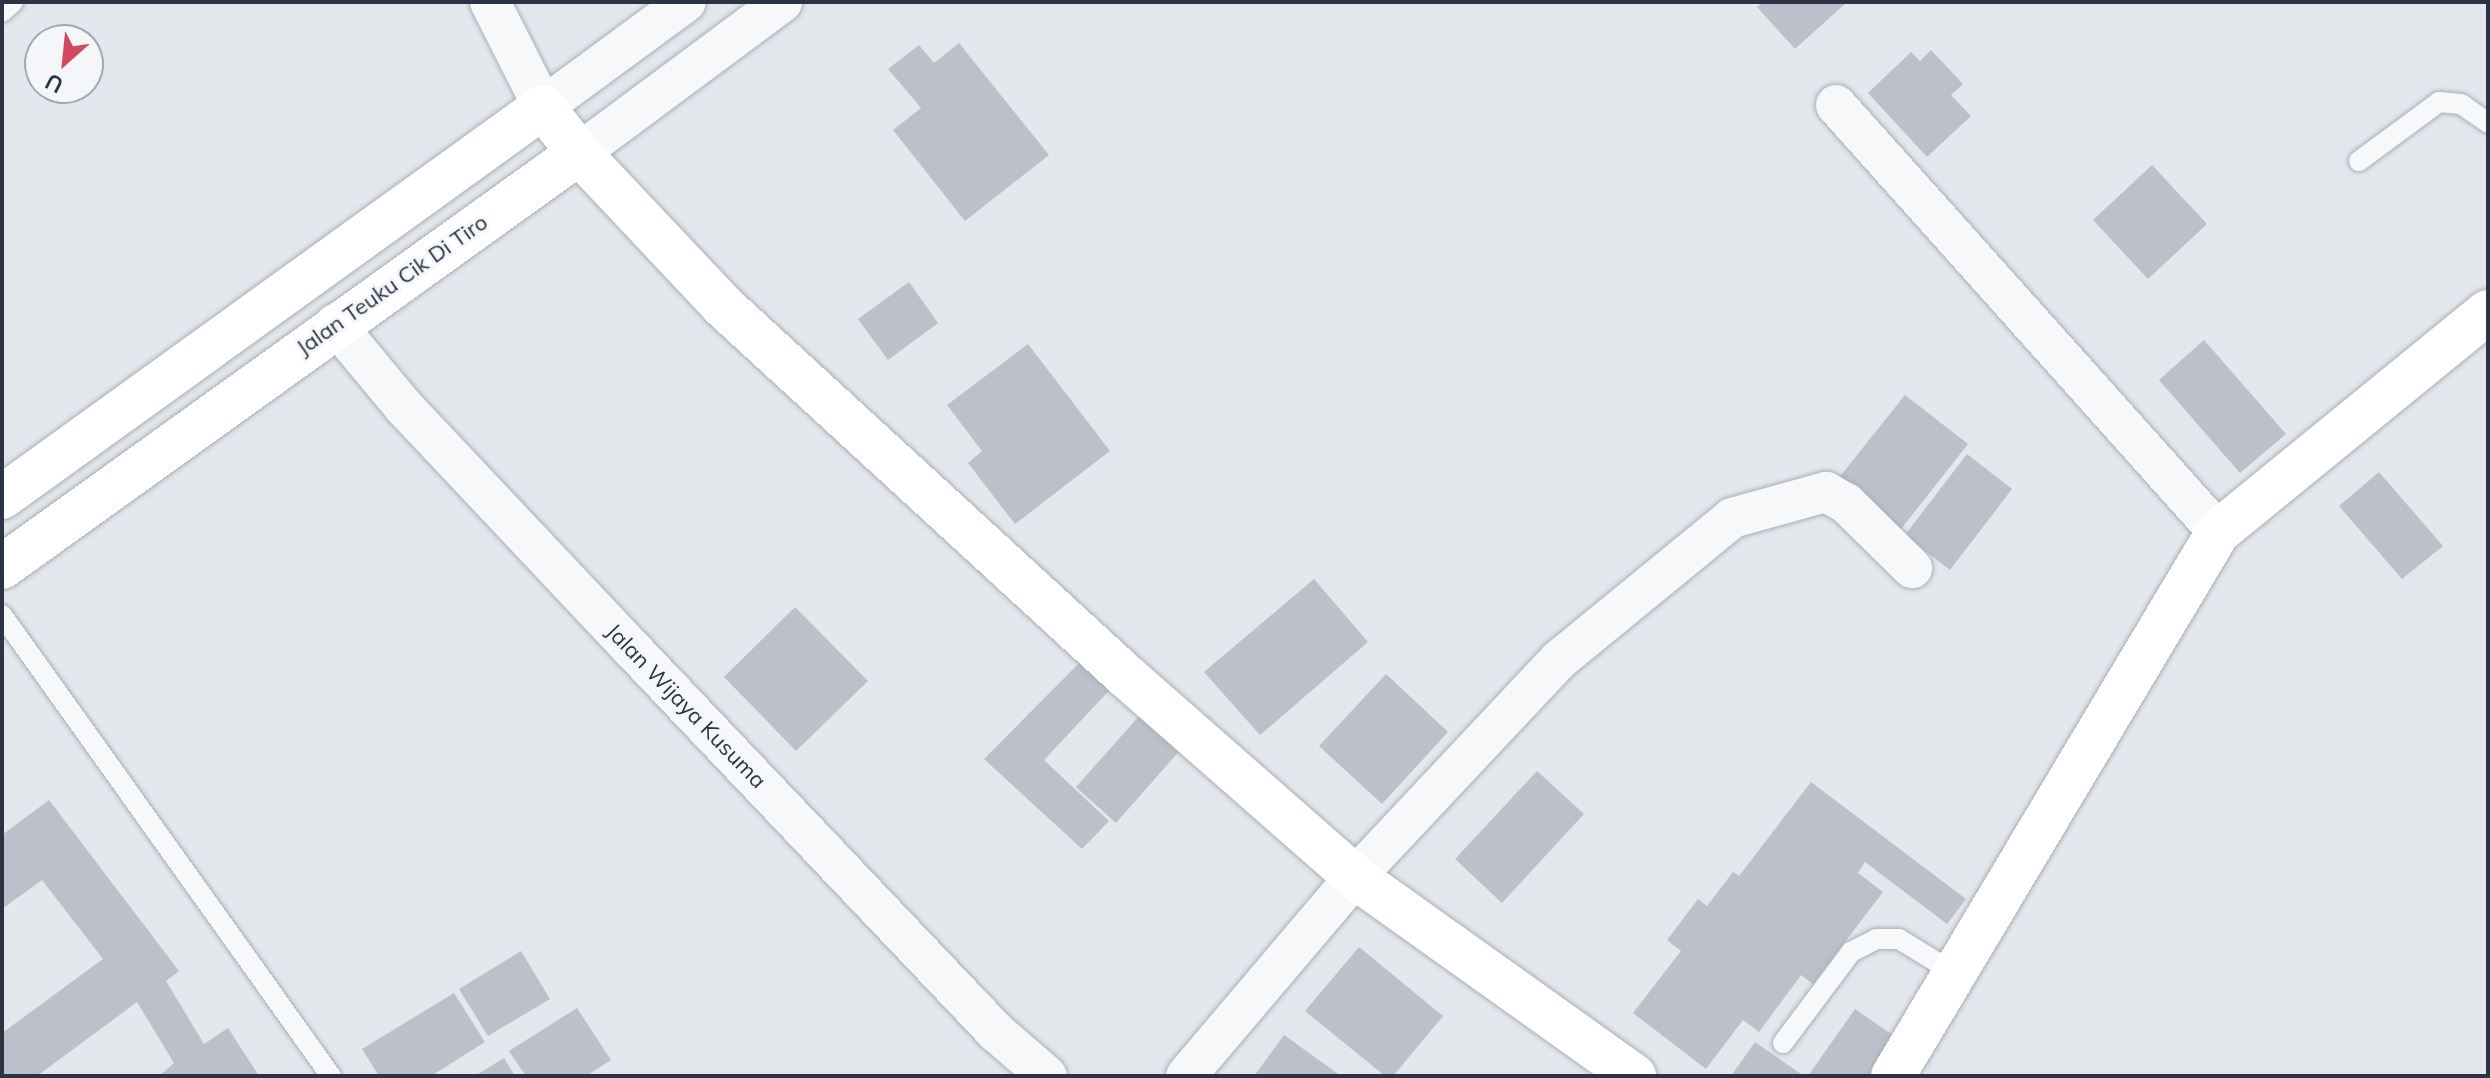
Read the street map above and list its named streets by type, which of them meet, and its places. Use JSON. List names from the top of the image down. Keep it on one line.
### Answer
{"streets":{"street":["Jalan Teuku Cik Di Tiro","Jalan Wijaya Kusuma"]},"crossings":[["Jalan Teuku Cik Di Tiro","Jalan Wijaya Kusuma"]],"north":"bottom left"}
